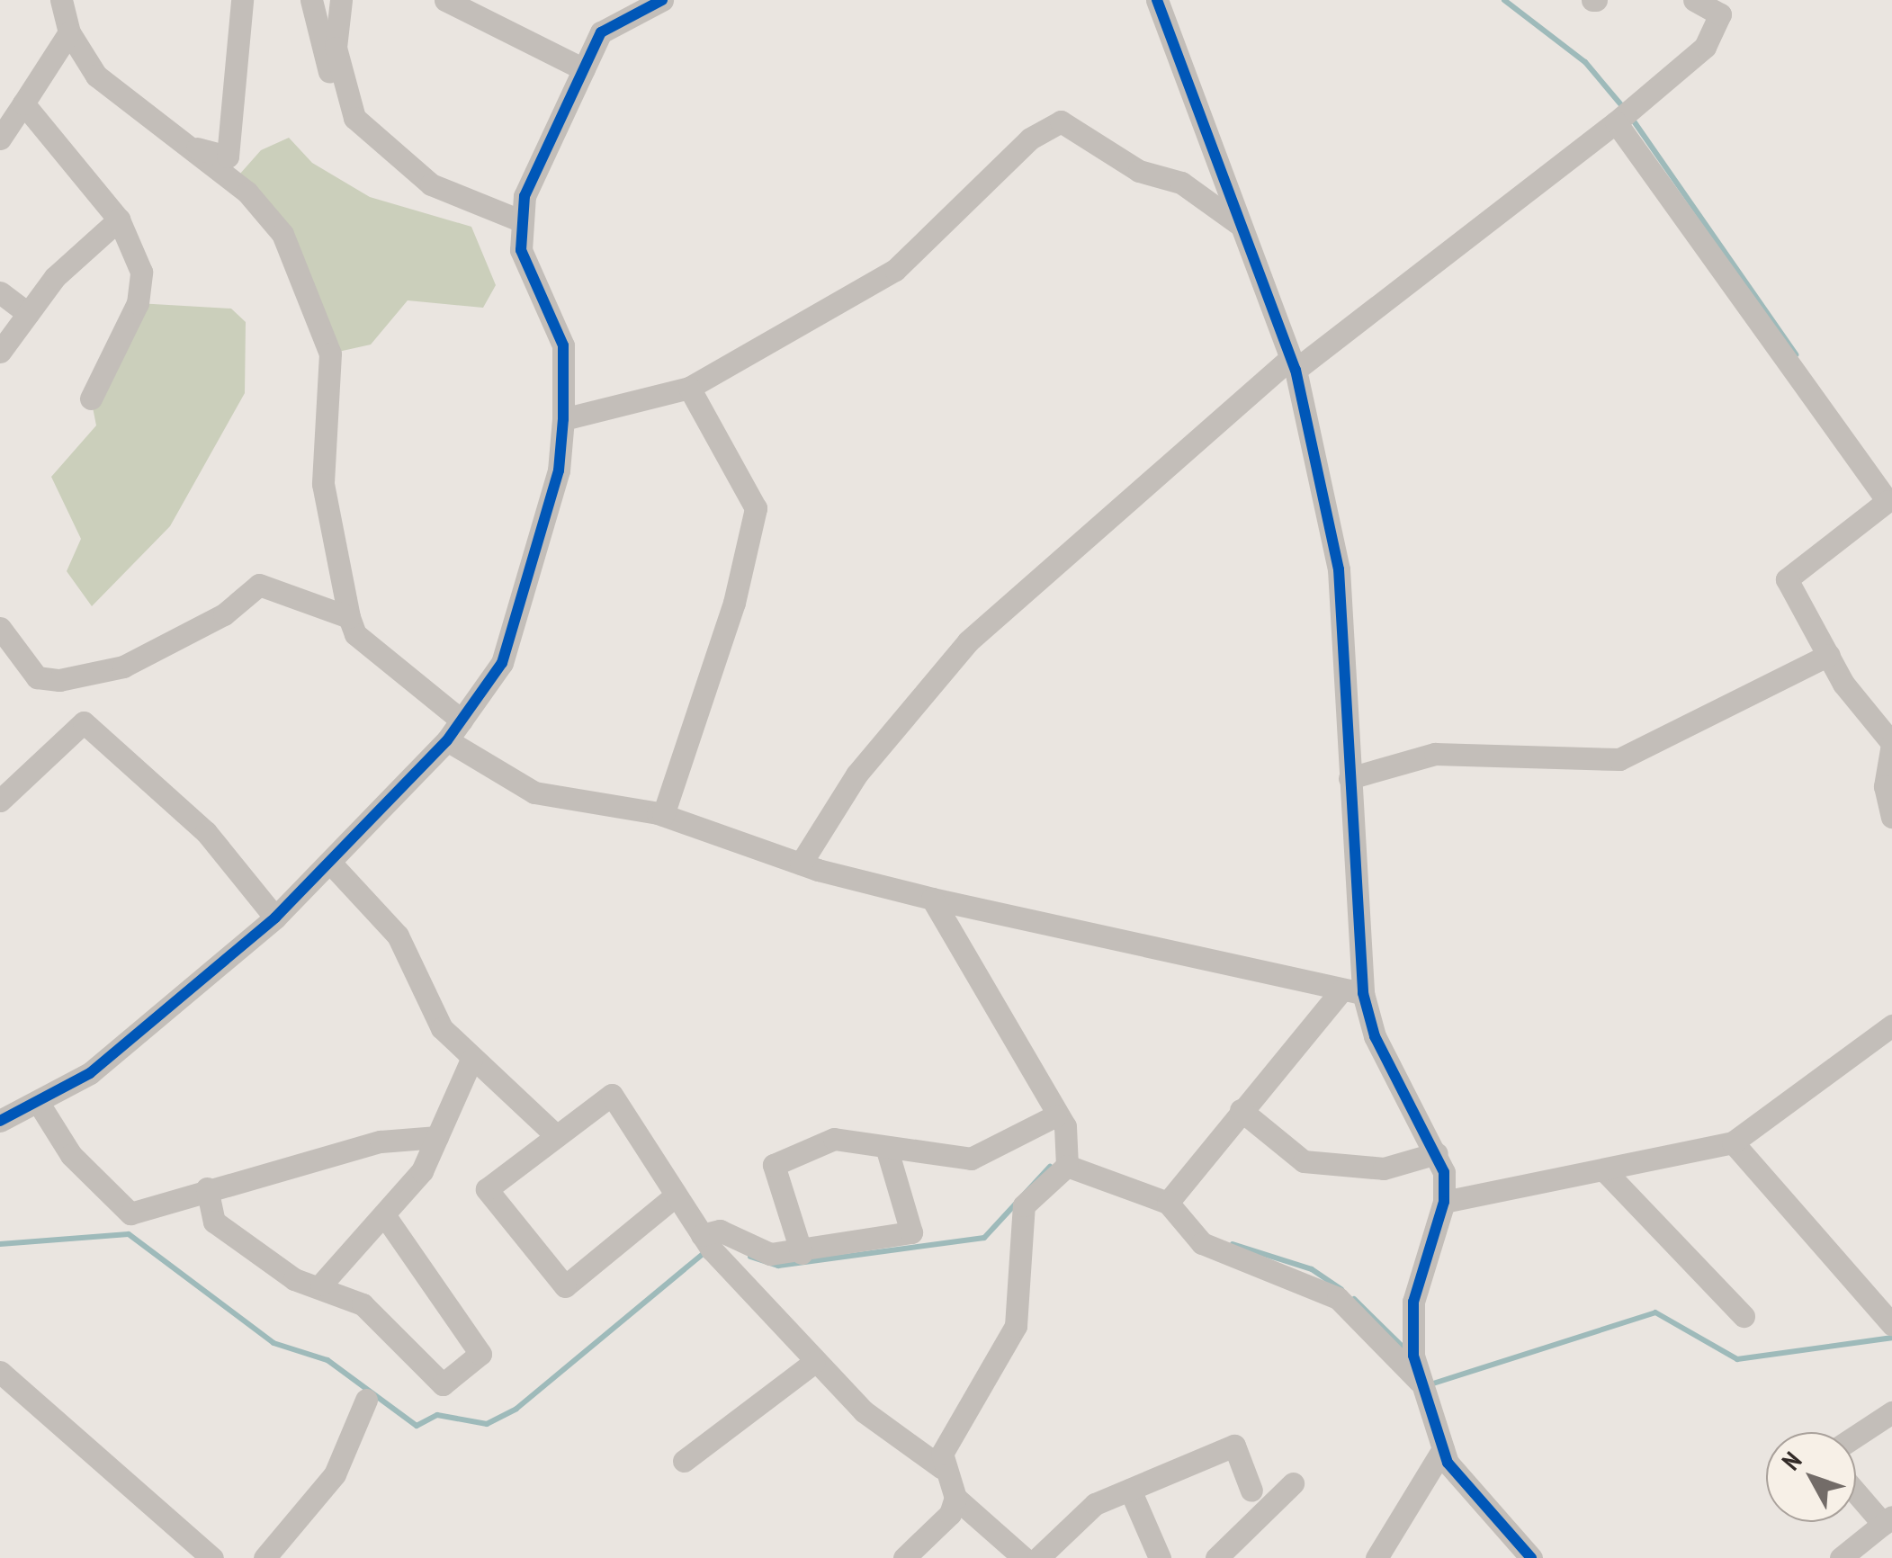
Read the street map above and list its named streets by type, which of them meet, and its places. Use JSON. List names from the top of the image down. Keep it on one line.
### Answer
{"north":"top left"}
